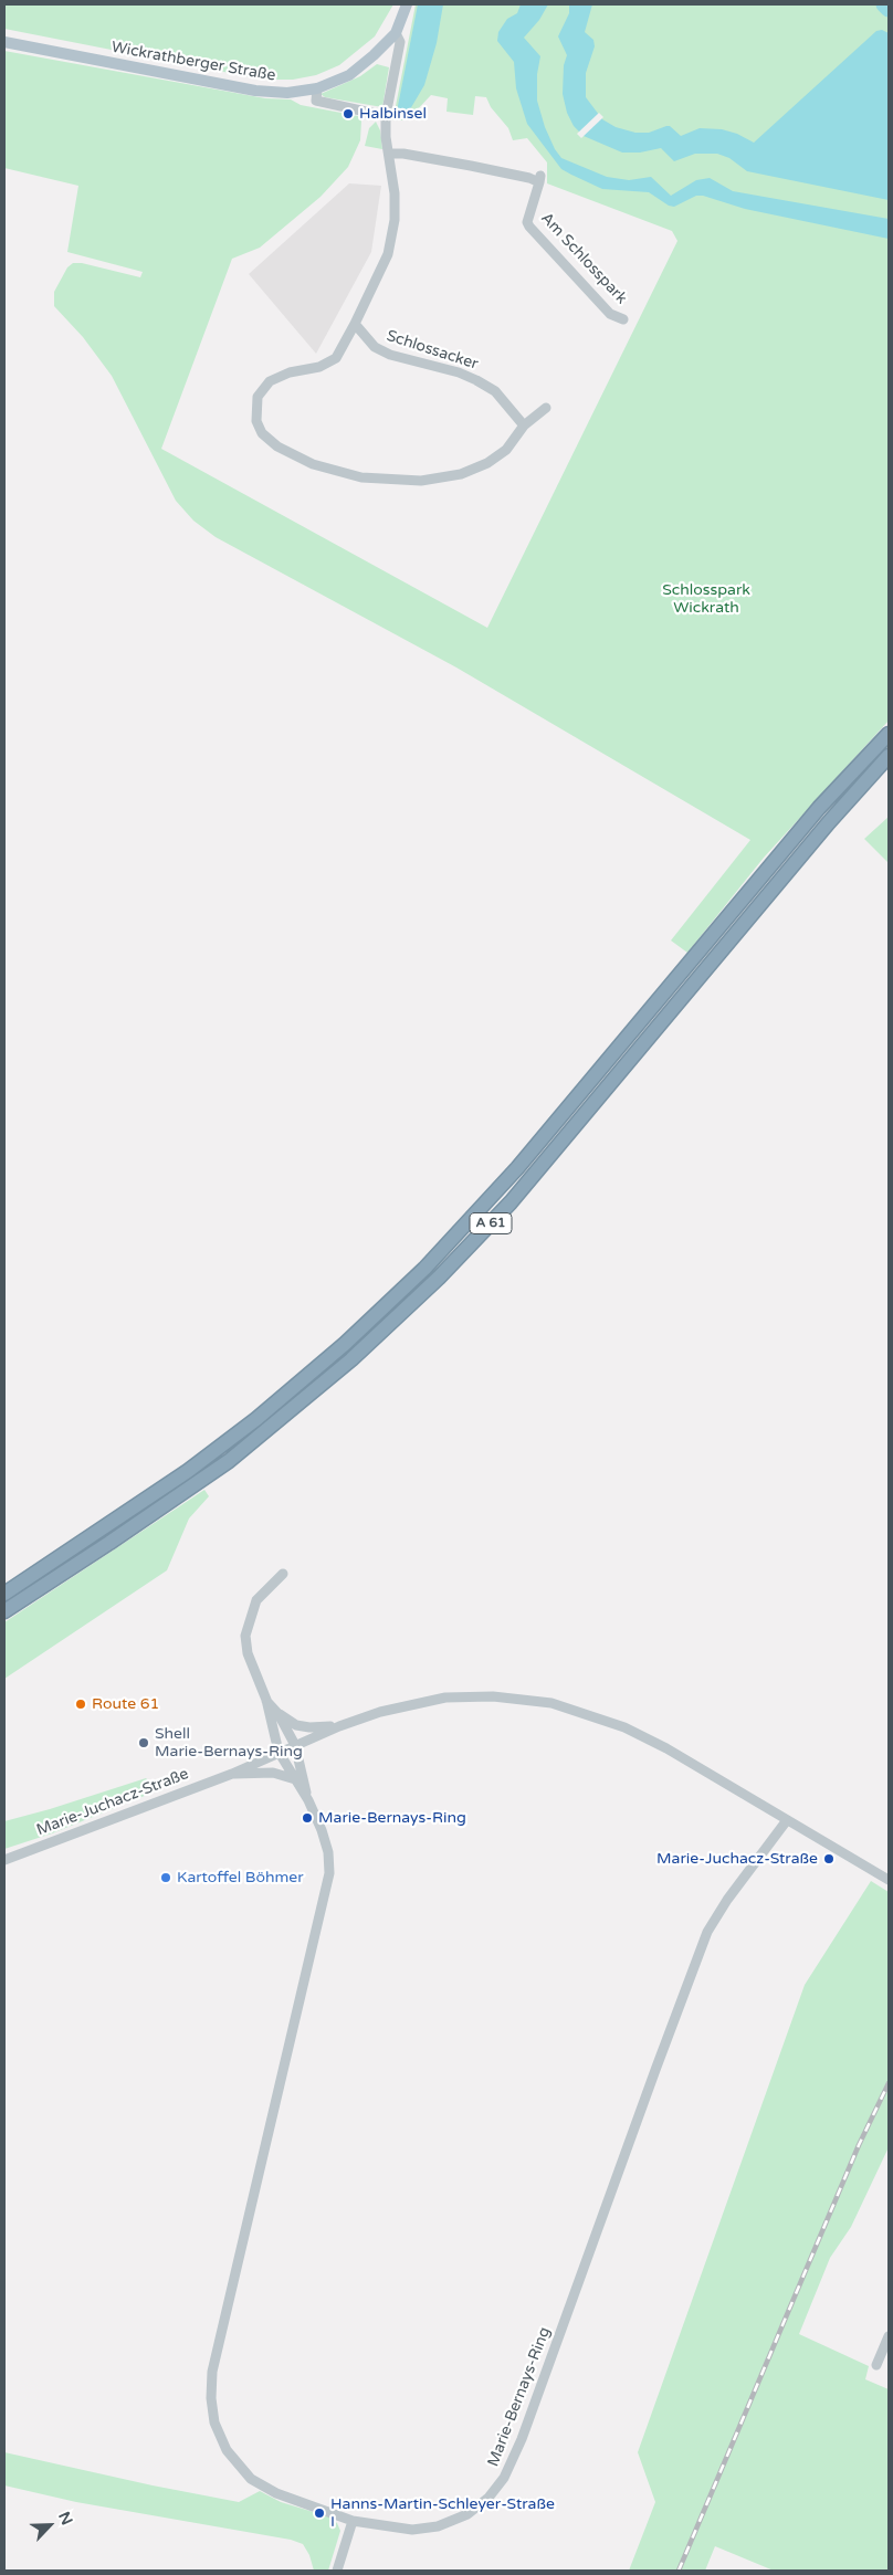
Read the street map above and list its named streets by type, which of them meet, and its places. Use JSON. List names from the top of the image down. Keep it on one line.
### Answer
{"streets":{"highway":["A 61"],"main road":["Wickrathberger Straße"],"street":["Am Schlosspark","Schlossacker","Marie-Juchacz-Straße","Marie-Bernays-Ring"]},"crossings":[["Marie-Juchacz-Straße","Marie-Bernays-Ring"]],"parks":["Schlosspark Wickrath"],"places":["Halbinsel","Route 61","Shell Marie-Bernays-Ring","Marie-Bernays-Ring","Marie-Juchacz-Straße","Kartoffel Böhmer","Hanns-Martin-Schleyer-Straße I"],"north":"top right"}
